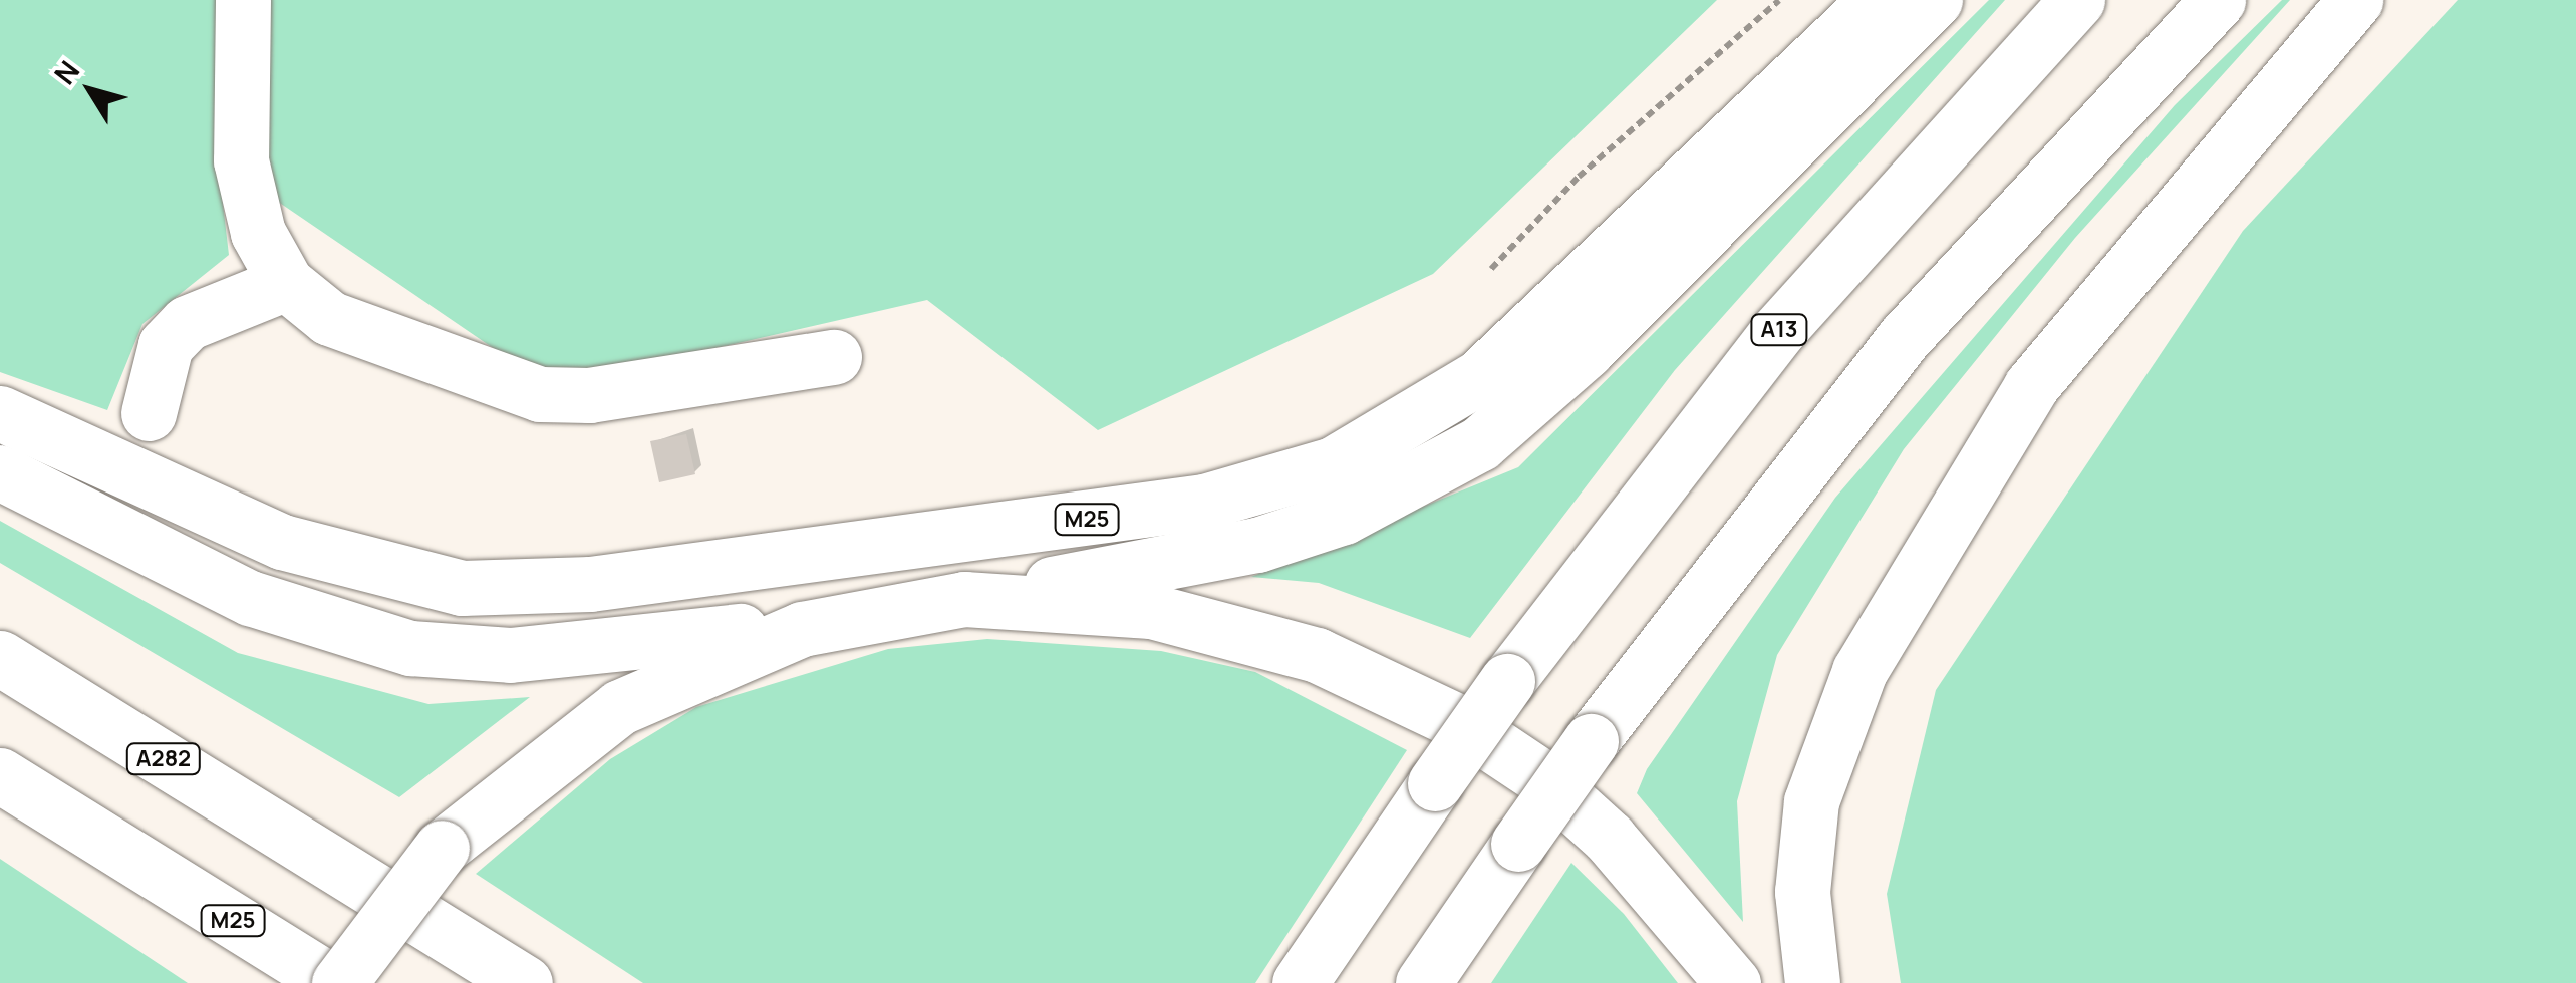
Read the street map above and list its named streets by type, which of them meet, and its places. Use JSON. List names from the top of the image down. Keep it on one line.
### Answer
{"streets":{"main road":["A13","M25","A282"]},"north":"top left"}
